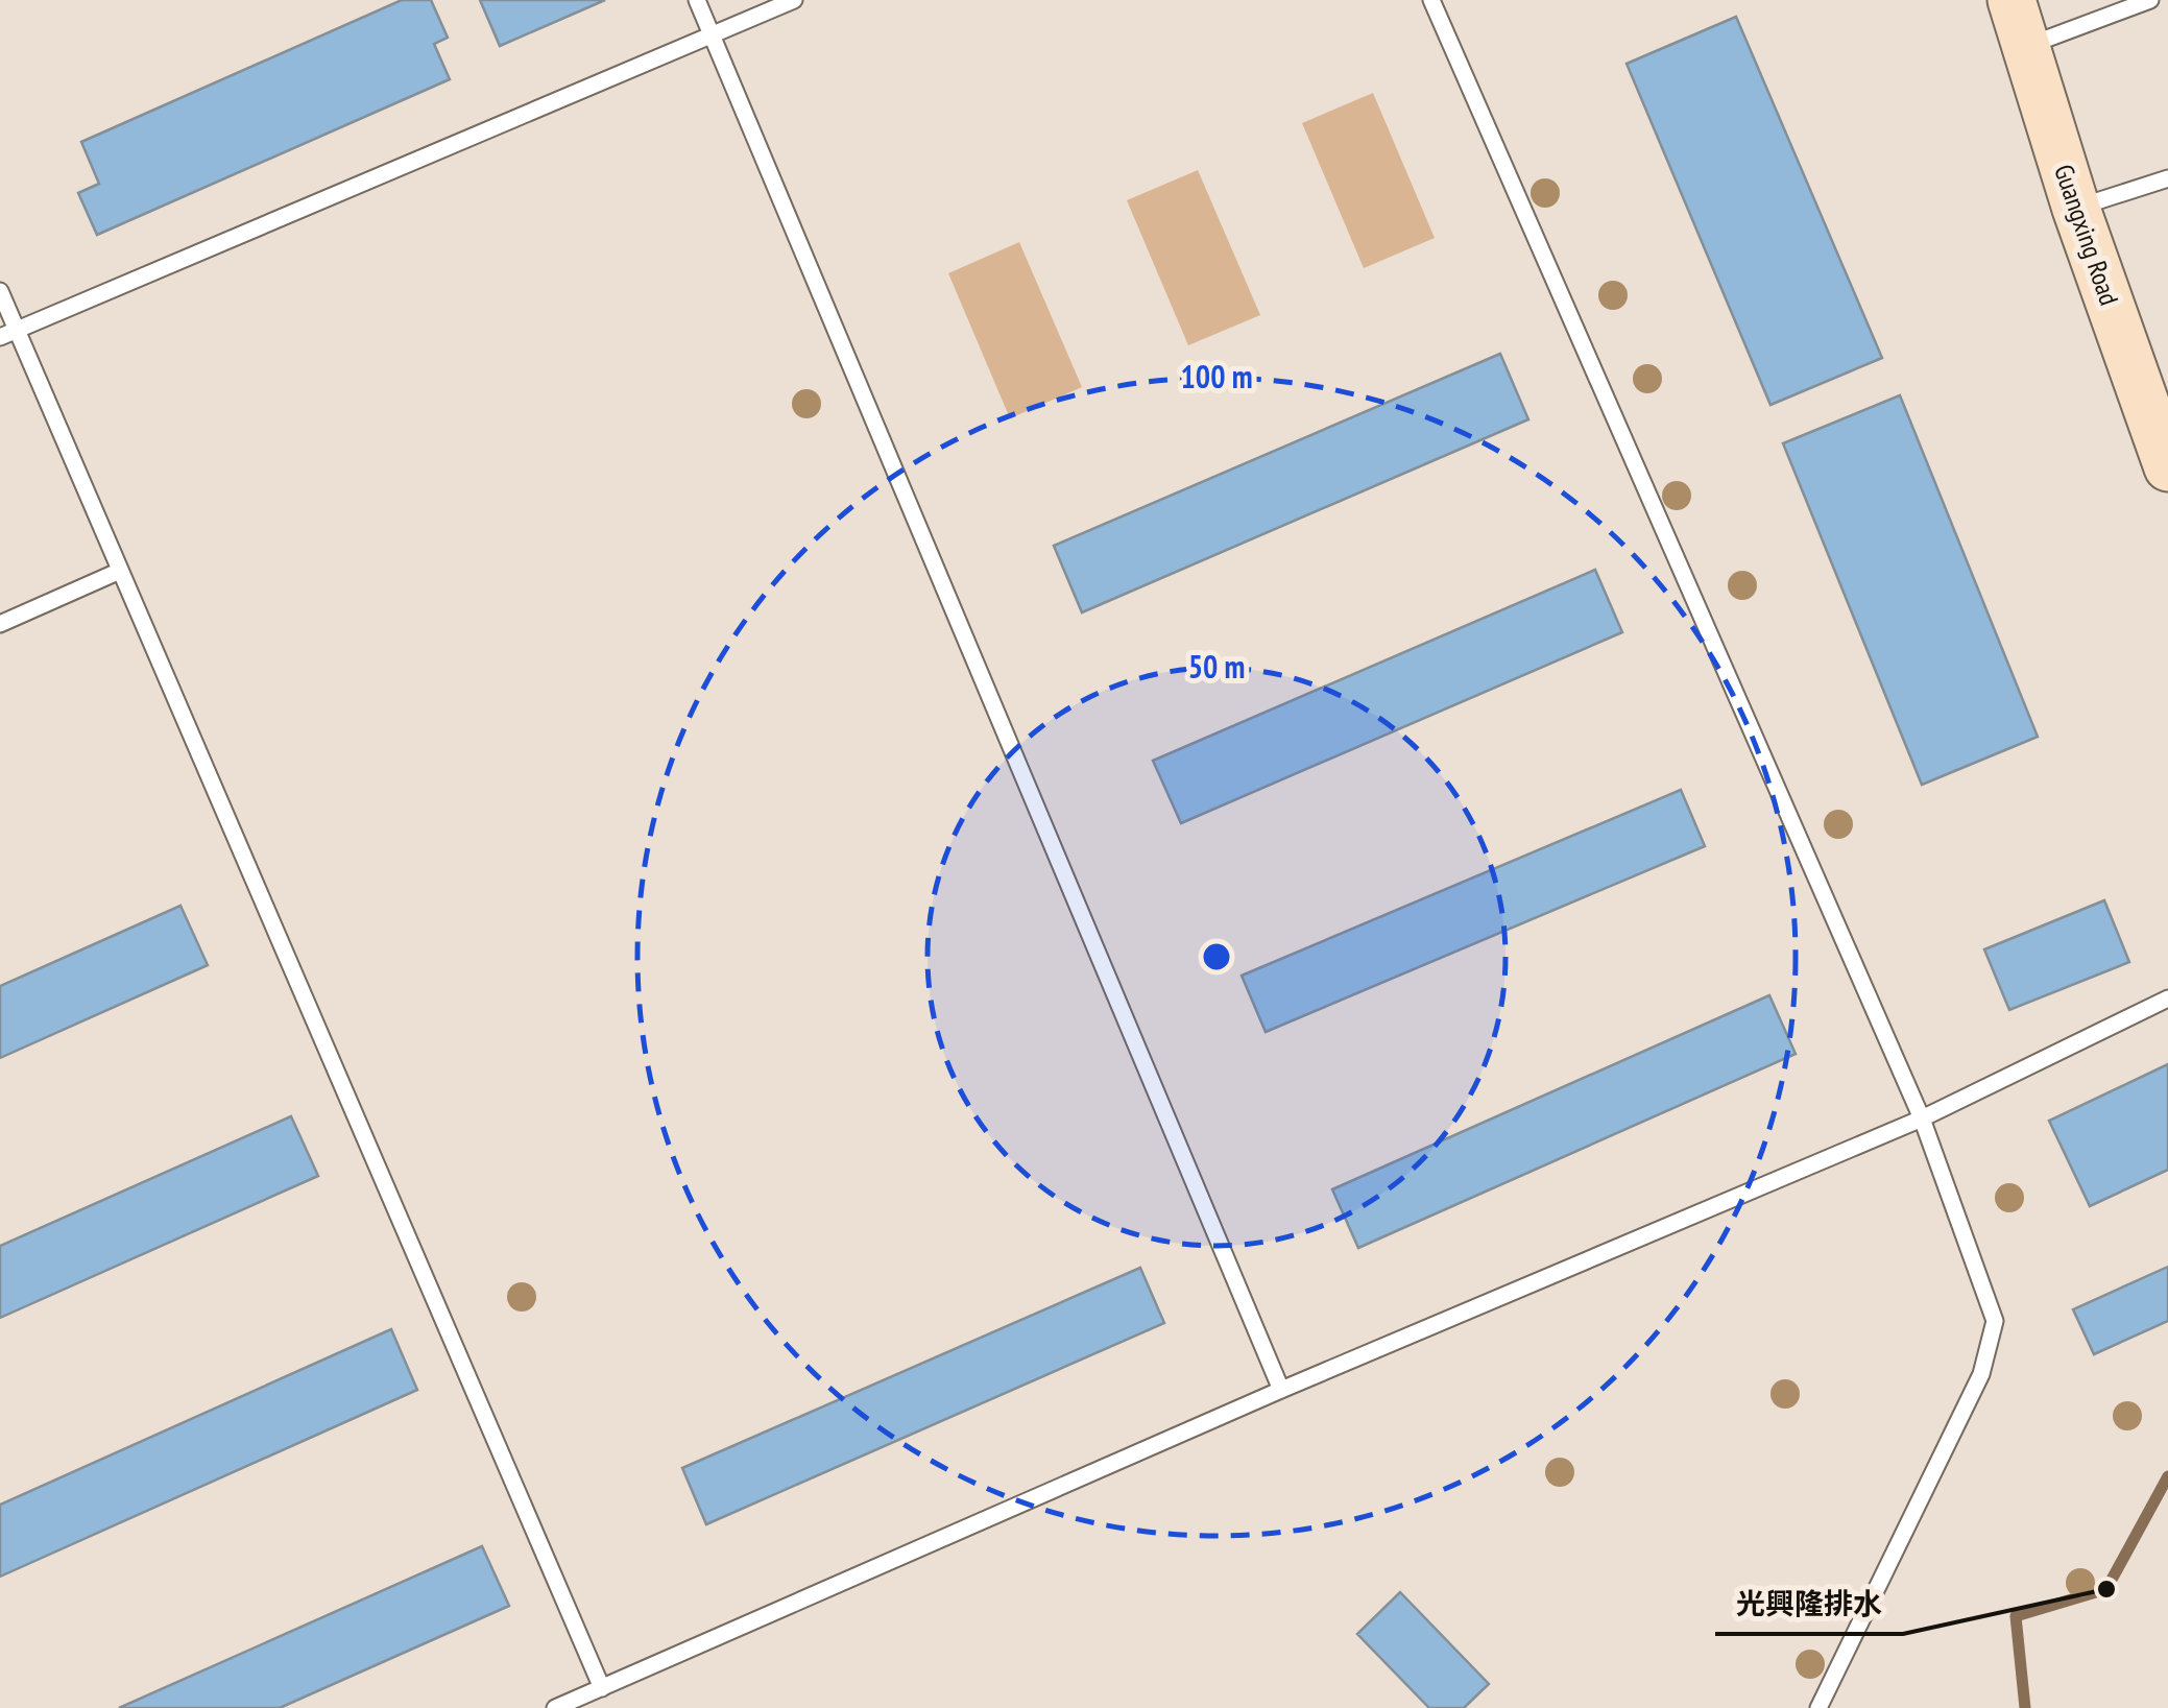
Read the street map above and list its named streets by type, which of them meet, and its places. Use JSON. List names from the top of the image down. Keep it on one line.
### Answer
{"streets":{"main road":["Guangxing Road"]},"places":["光興隆排水"],"rings":["100 m","50 m"]}
